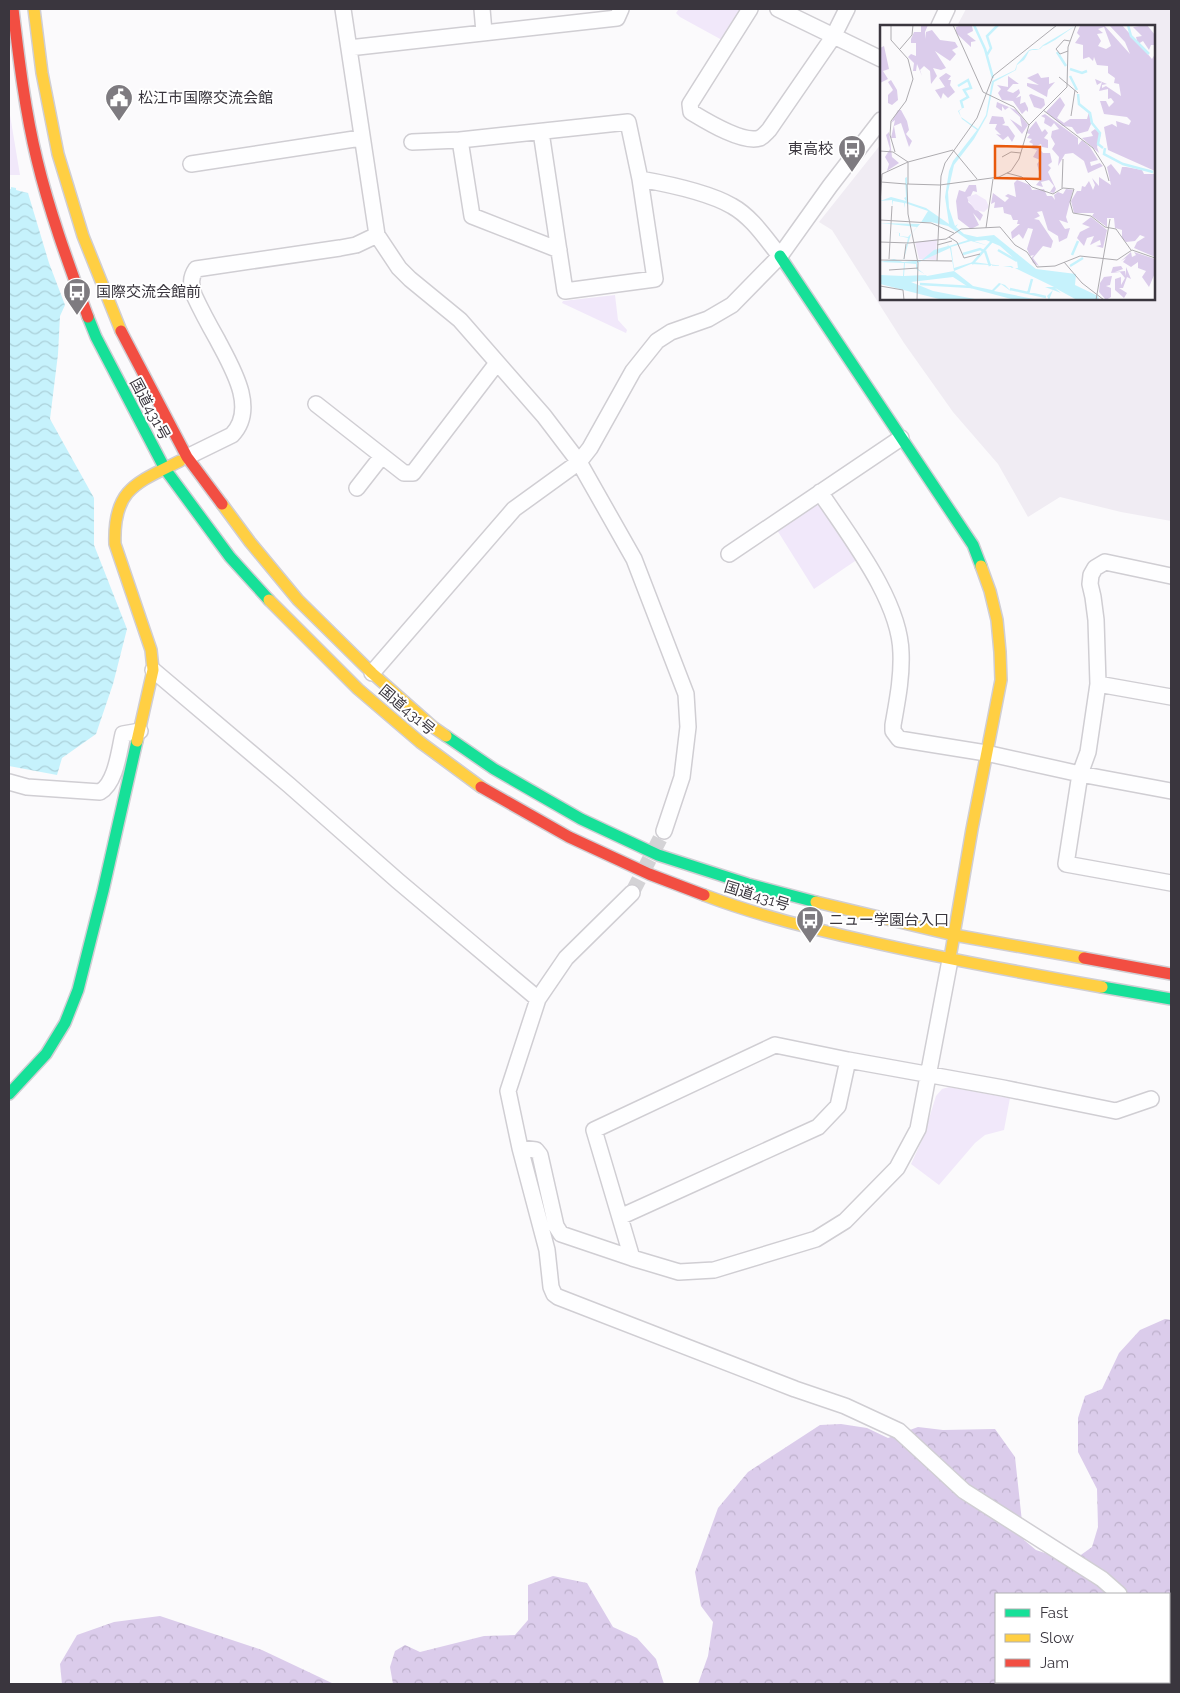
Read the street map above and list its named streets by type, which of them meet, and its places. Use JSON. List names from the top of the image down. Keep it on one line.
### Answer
{"streets":{"main road":["国道431号"]},"places":{"public building":["松江市国際交流会館"],"bus stop":["東高校","国際交流会館前","ニュー学園台入口"]},"legend":["Fast","Slow","Jam"]}
